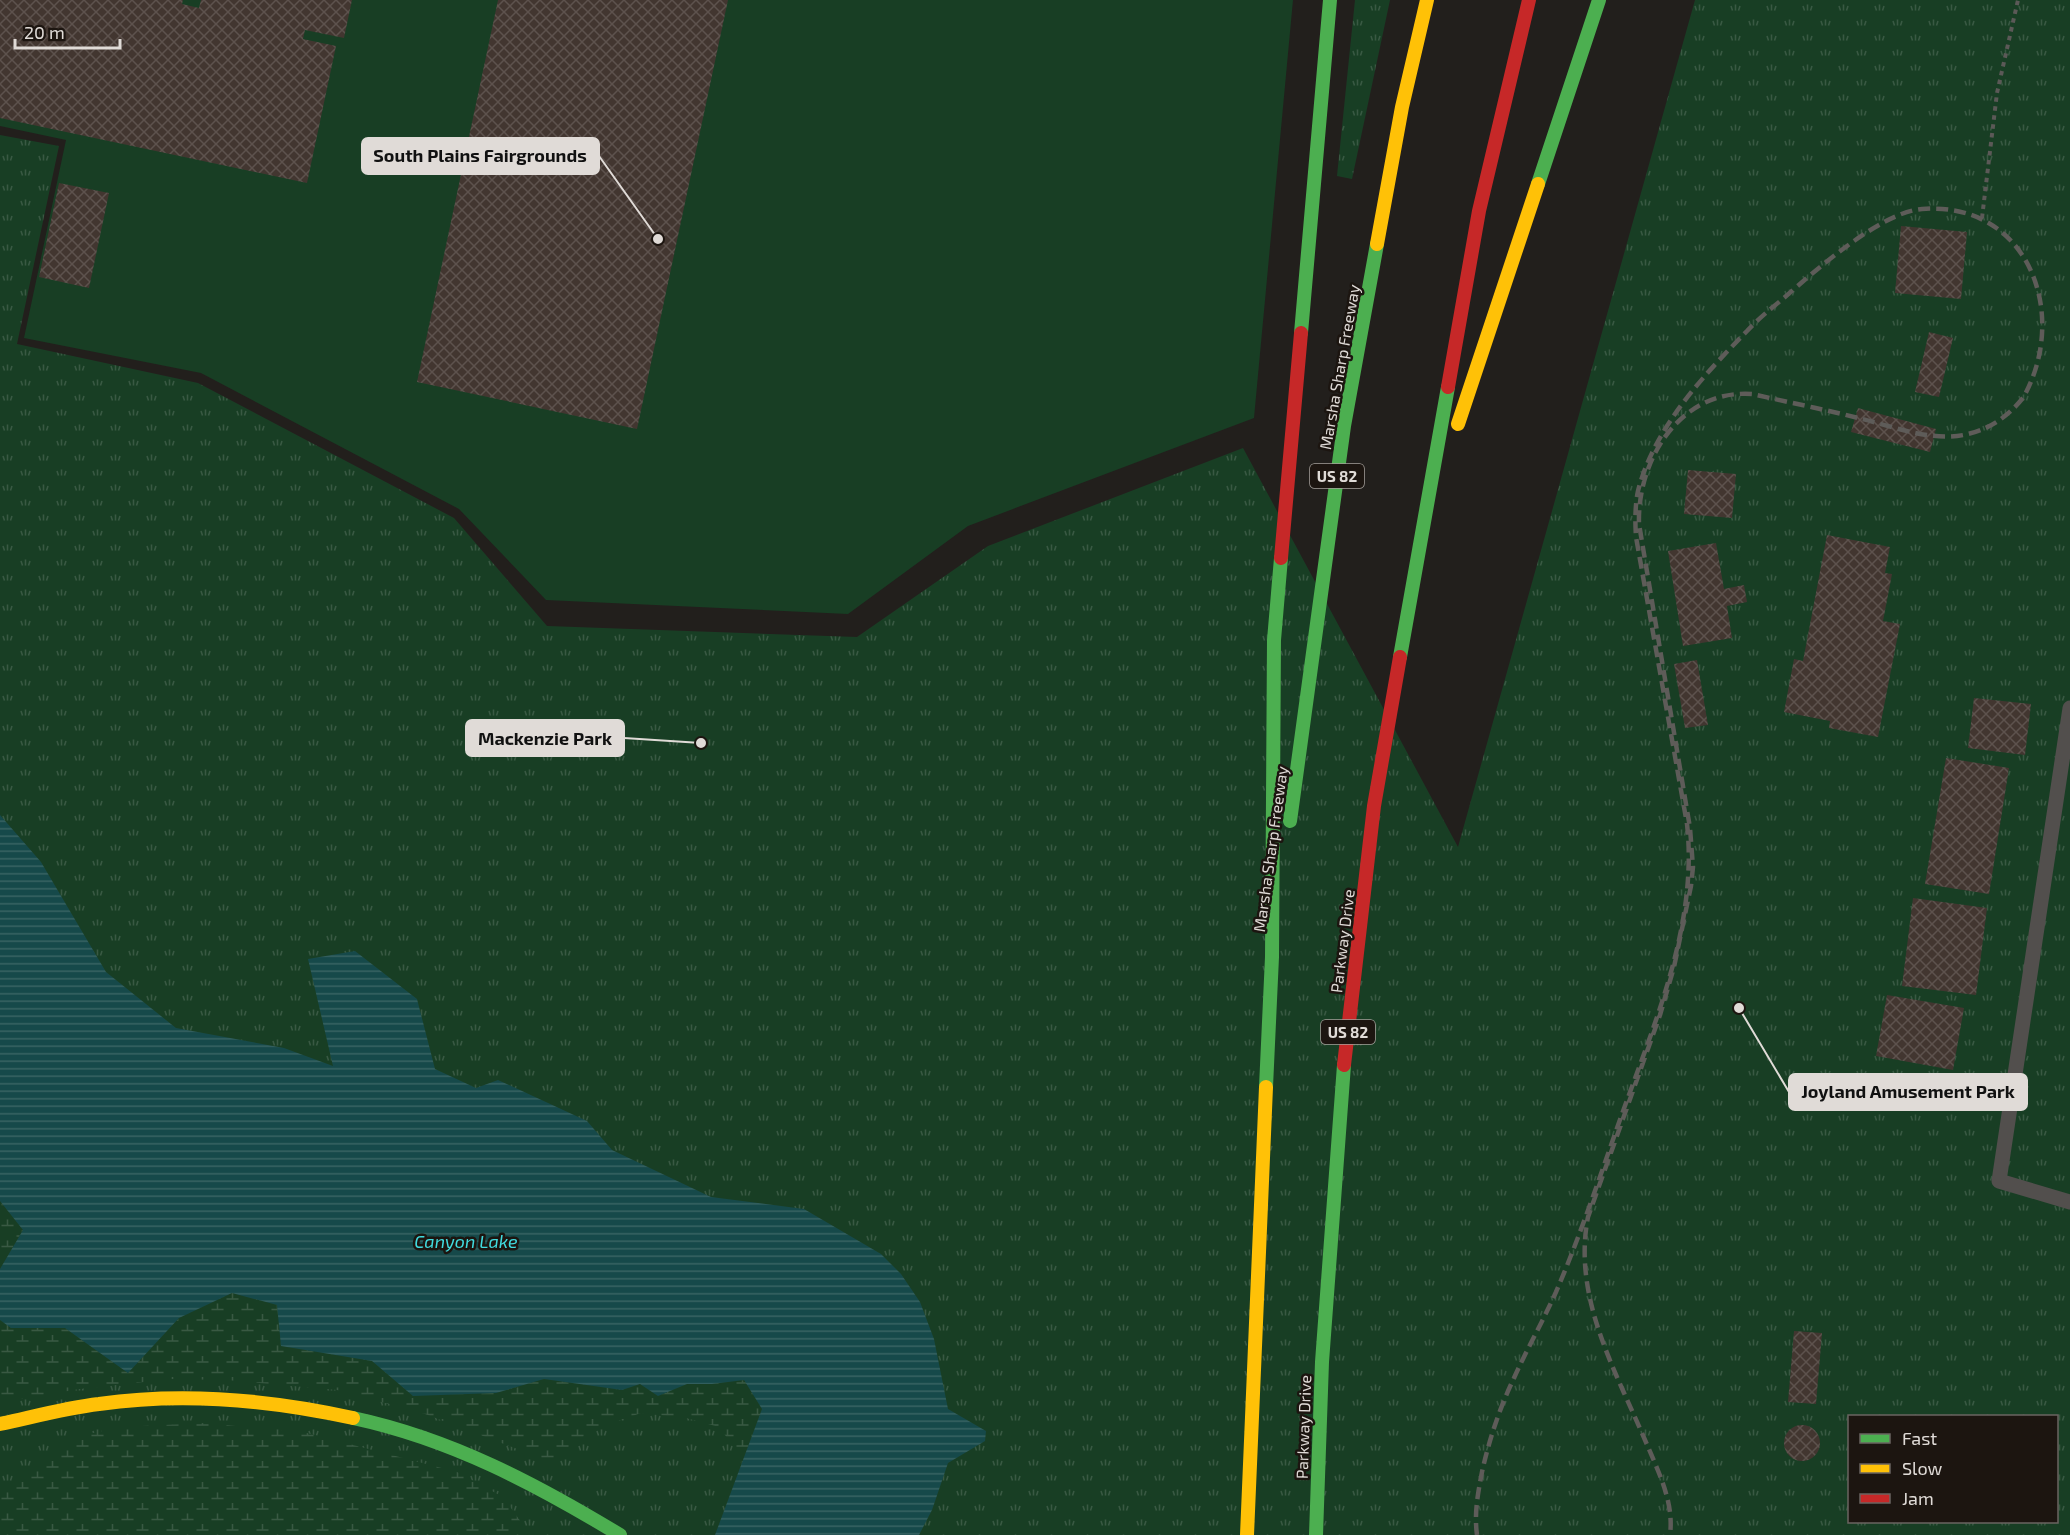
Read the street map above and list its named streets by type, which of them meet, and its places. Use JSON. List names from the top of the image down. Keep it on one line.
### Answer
{"streets":{"main road":["Marsha Sharp Freeway","US 82","Parkway Drive"]},"crossings":[["Marsha Sharp Freeway","US 82"],["US 82","Parkway Drive"]],"water":["Canyon Lake"],"places":["South Plains Fairgrounds","Mackenzie Park","Joyland Amusement Park"],"legend":["Fast","Slow","Jam"],"scale_bar":"20 m"}
